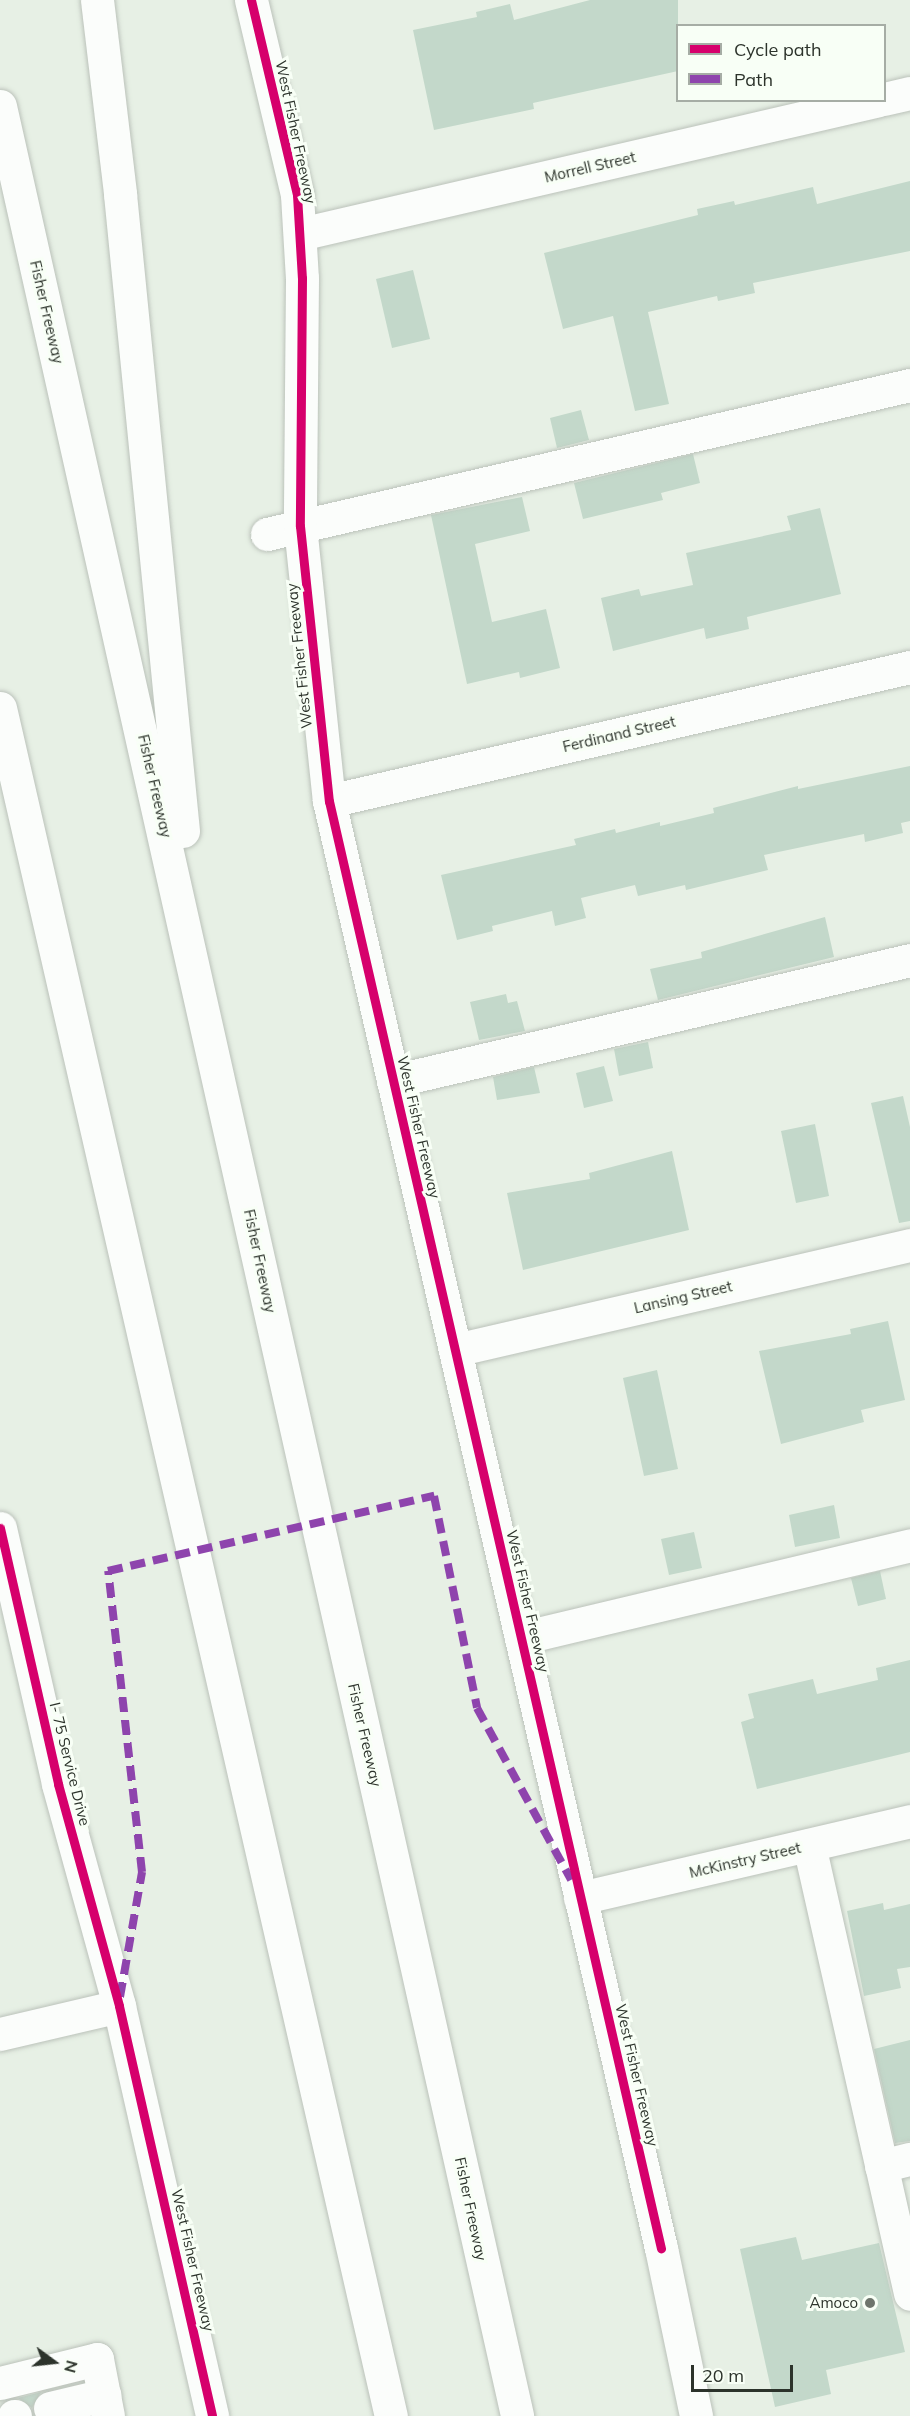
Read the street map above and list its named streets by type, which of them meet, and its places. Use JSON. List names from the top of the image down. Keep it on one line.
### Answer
{"streets":{"main road":["West Fisher Freeway","Morrell Street","Fisher Freeway","Ferdinand Street","Lansing Street","I- 75 Service Drive","McKinstry Street"]},"crossings":[["West Fisher Freeway","Morrell Street"],["West Fisher Freeway","Ferdinand Street"],["West Fisher Freeway","Lansing Street"],["West Fisher Freeway","I- 75 Service Drive"],["West Fisher Freeway","McKinstry Street"]],"places":["Amoco"],"legend":["Cycle path","Path"],"scale_bar":"20 m","north":"right"}
